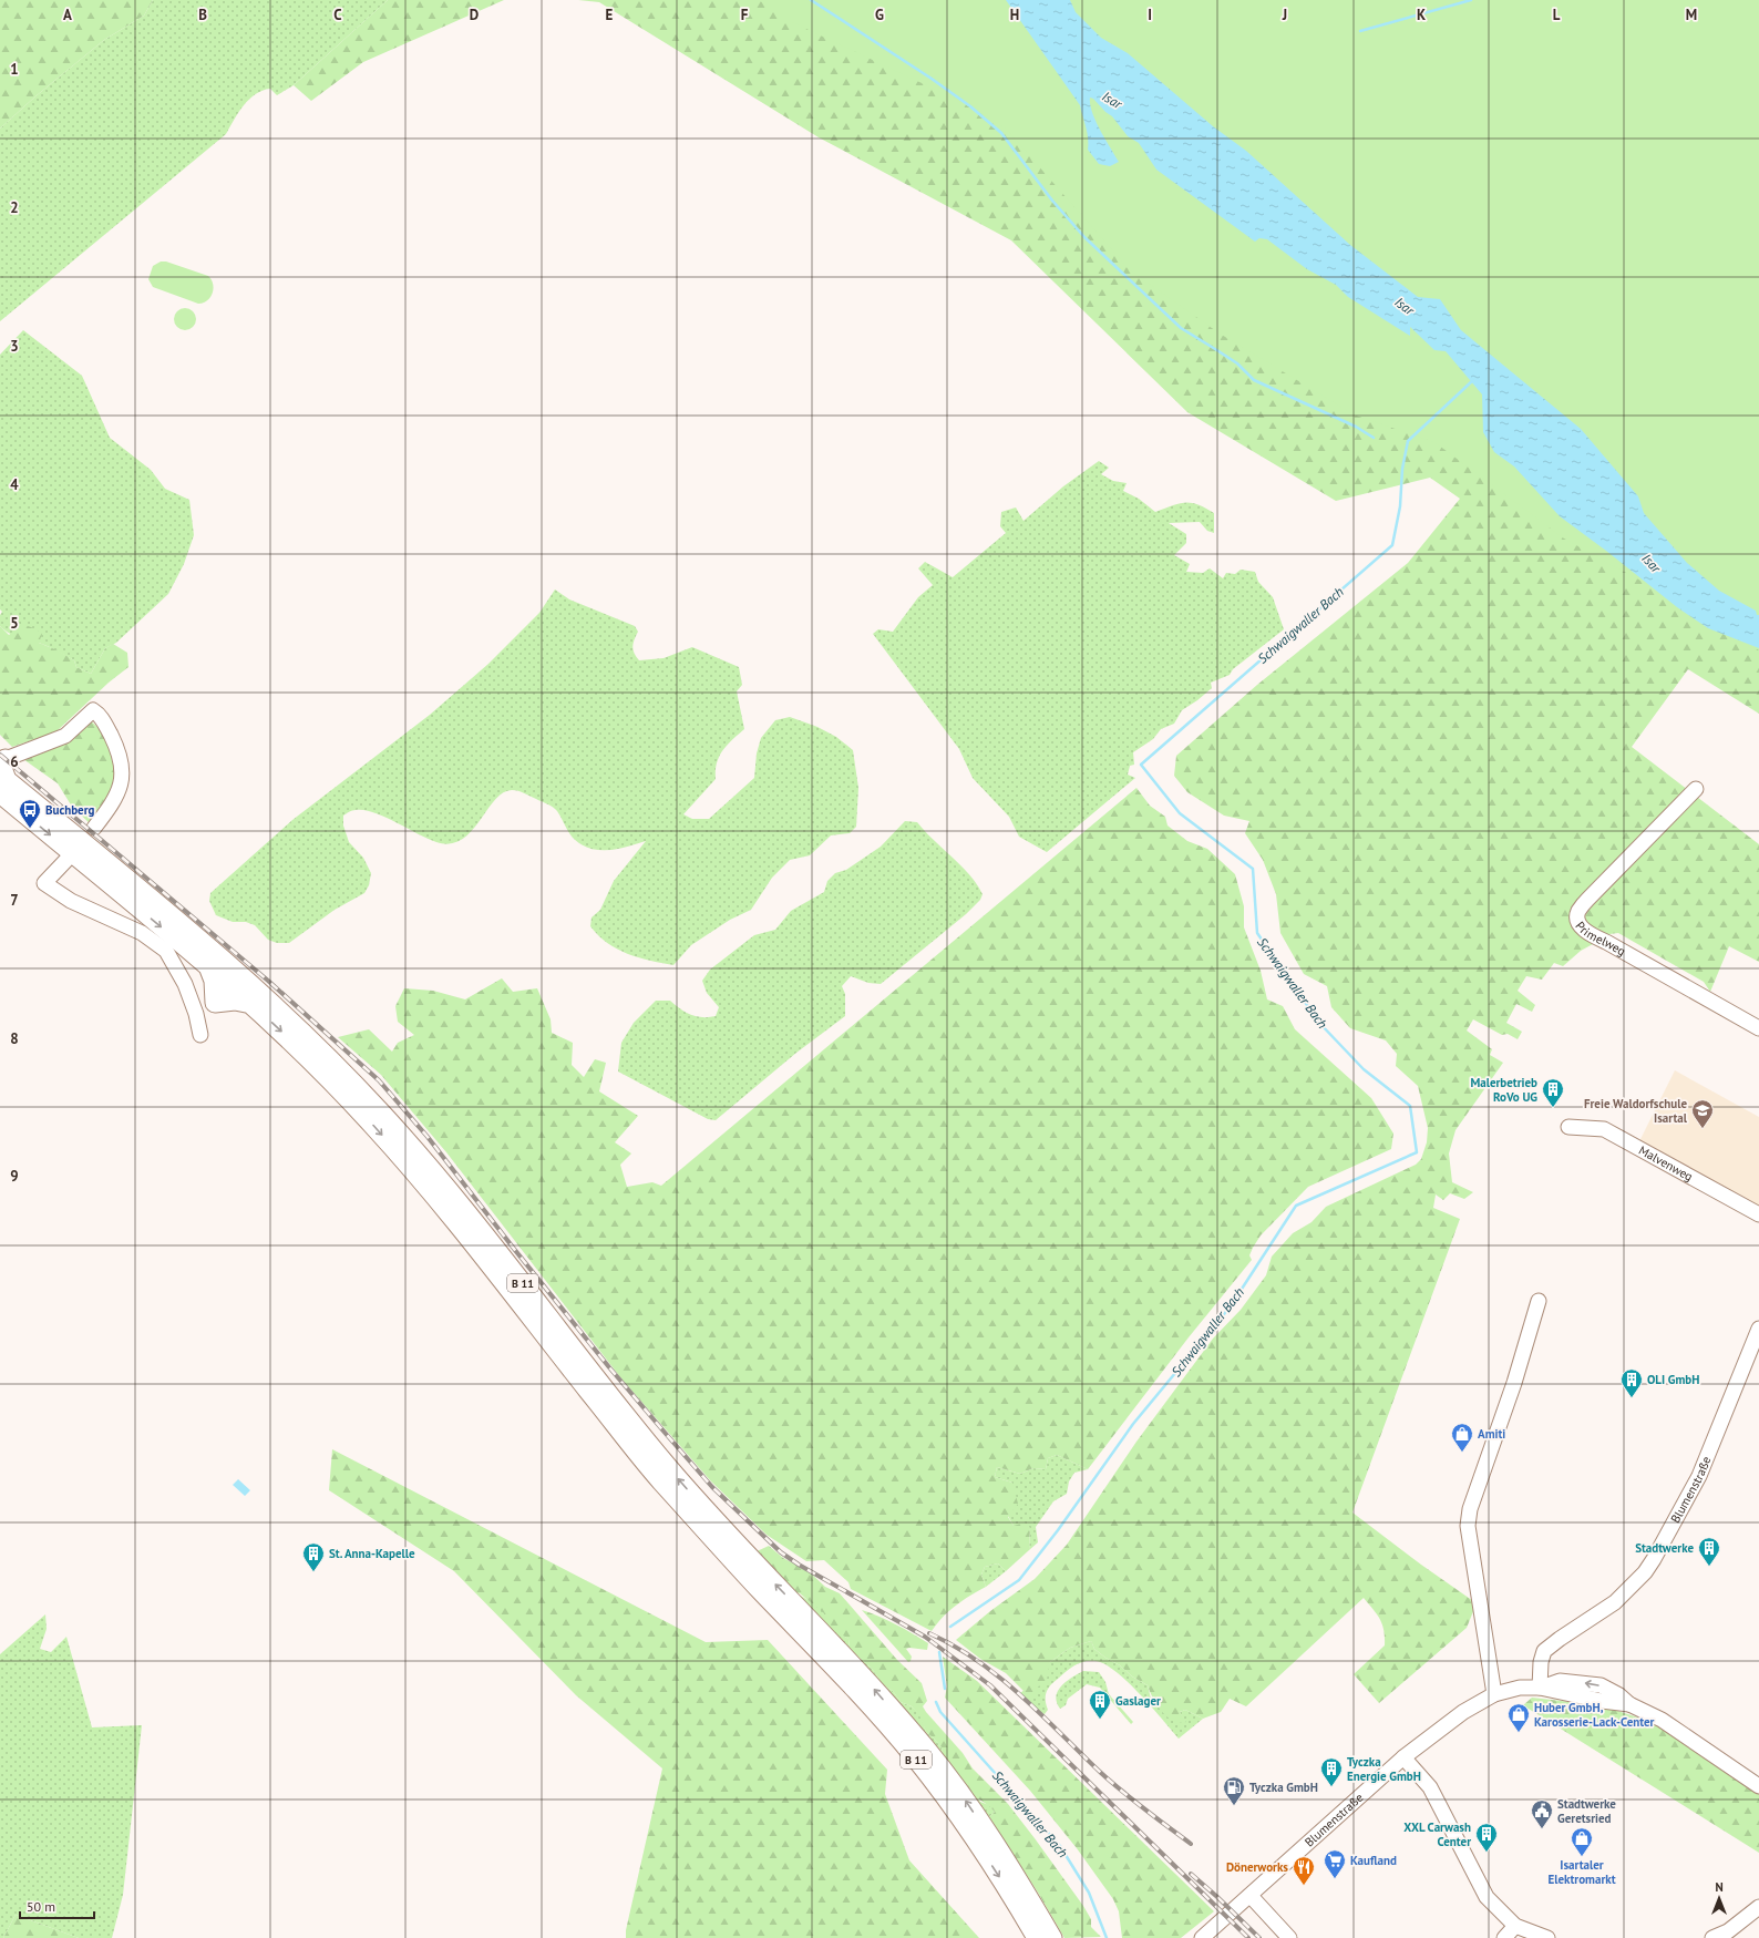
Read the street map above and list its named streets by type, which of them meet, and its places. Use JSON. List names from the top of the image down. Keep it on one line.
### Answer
{"streets":{"main road":["B 11"],"street":["Primelweg","Malvenweg","Blumenstraße"]},"water":["Isar","Schwaigwaller Bach"],"places":{"bus stop":["Buchberg"],"building":["Malerbetrieb RoVo UG","OLI GmbH","Stadtwerke","St. Anna-Kapelle","Gaslager","Tyczka Energie GmbH","XXL Carwash Center"],"school or university":["Freie Waldorfschule Isartal"],"shop":["Amiti","Huber GmbH, Karosserie-Lack-Center","Isartaler Elektromarkt"],"fuel station":["Tyczka GmbH"],"public building":["Stadtwerke Geretsried"],"supermarket":["Kaufland"],"restaurant":["Dönerworks"]},"scale_bar":"50 m","north":"top","grid":{"columns":["A","B","C","D","E","F","G","H","I","J","K","L","M"],"rows":["1","2","3","4","5","6","7","8","9"]}}
